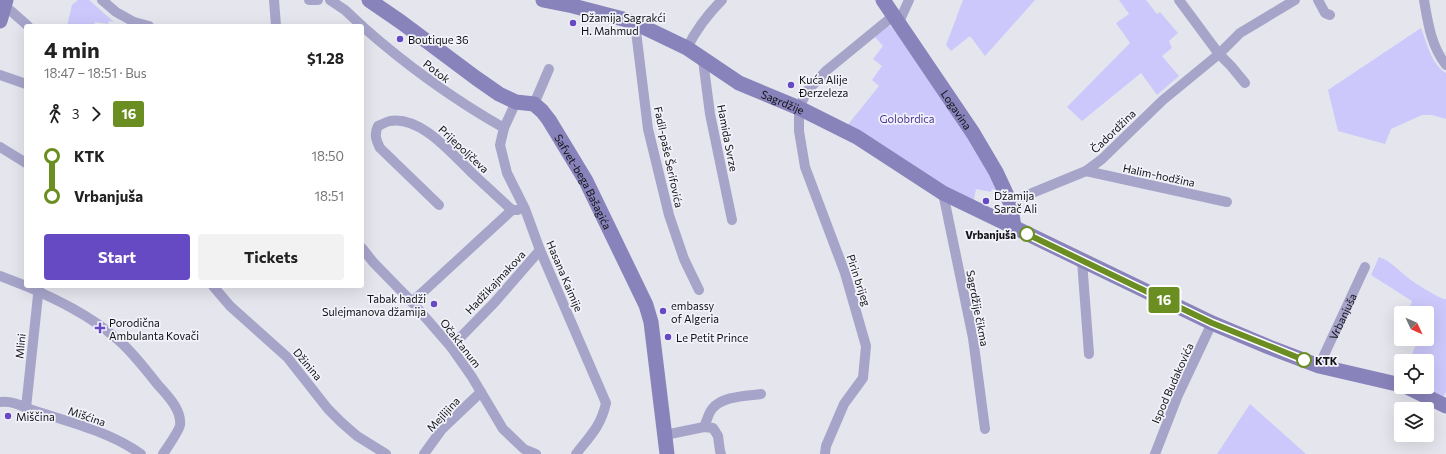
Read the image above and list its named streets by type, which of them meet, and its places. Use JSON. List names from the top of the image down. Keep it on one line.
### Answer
{"streets":{"street":["Potok","Sagrdžije","Logavina","Čadordžina","Hamida Svrze","Prijepoljčeva","Fadil-paše Šerifovića","Halim-hodžina","Safvet-bega Bašagića","Hasana Kaimije","Pirin brijeg","Hadžikajmakova","Sagrdžije čikma","Vrbanjuša","Očaktanum","Mlini","Džinina","Ispod Budakovića","Mejlijina","Mišćina"]},"crossings":[["Potok","Hasana Kaimije"],["Sagrdžije","Logavina"],["Sagrdžije","Hamida Svrze"],["Sagrdžije","Fadil-paše Šerifovića"],["Sagrdžije","Pirin brijeg"],["Sagrdžije","Sagrdžije čikma"],["Logavina","Čadordžina"],["Čadordžina","Halim-hodžina"],["Hasana Kaimije","Hadžikajmakova"],["Hadžikajmakova","Očaktanum"],["Očaktanum","Mejlijina"],["Mlini","Mišćina"]],"parks":["Golobrdica"],"places":{"other":["Džamija Sagrakći H. Mahmud","Boutique 36","Kuća Alije Đerzeleza","Džamija Sarač Ali","Vrbanjuša","Tabak hadži Sulejmanova džamija","embassy of Algeria","Le Petit Prince","KTK","Miščina"],"health":["Porodična Ambulanta Kovači"]},"lines":["bus line 16"],"north":"bottom right","page":{"on_map":"16","heading":["4 min","18:47 – 18:51 · Bus","$1.28"],"legs":["3","16"],"list":[{"name":"KTK","value":"18:50"},{"name":"Vrbanjuša","value":"18:51"}],"buttons":["Start","Tickets"]}}
